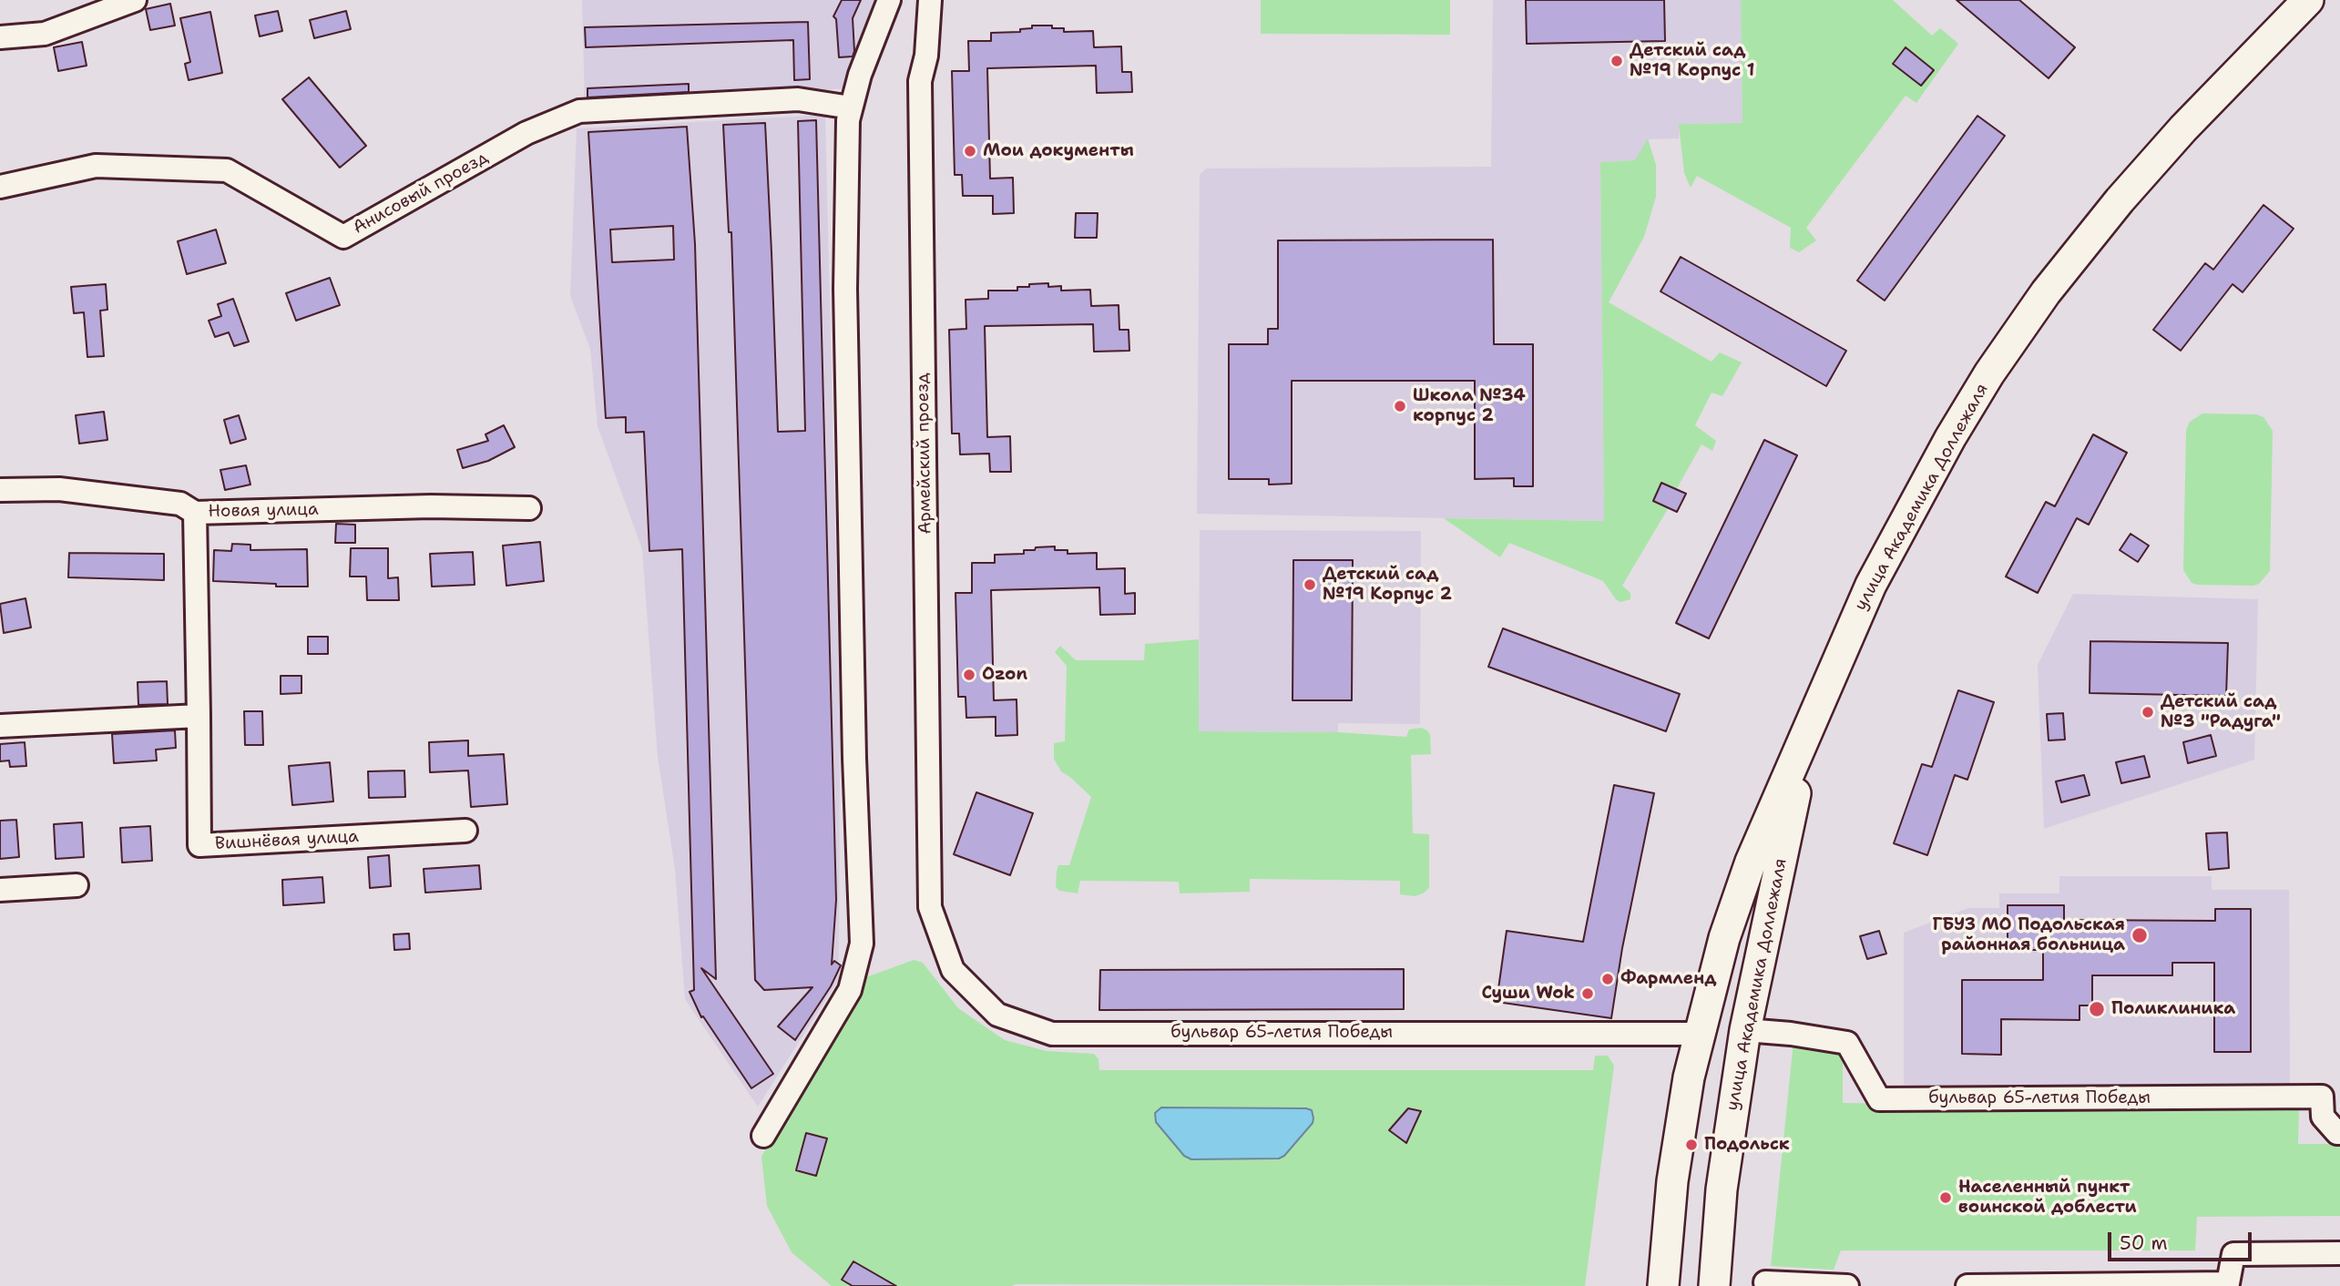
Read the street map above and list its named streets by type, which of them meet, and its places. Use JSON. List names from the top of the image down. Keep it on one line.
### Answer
{"streets":{"main road":["улица Академика Доллежаля"],"street":["Анисовый проезд","Армейский проезд","Новая улица","Вишнёвая улица","бульвар 65-летия Победы"]},"crossings":[["Армейский проезд","бульвар 65-летия Победы"],["улица Академика Доллежаля","бульвар 65-летия Победы"],["Новая улица","Вишнёвая улица"]],"places":["Детский сад №19 Корпус 1","Мои документы","Школа №34 корпус 2","Детский сад №19 Корпус 2","Ozon","Детский сад №3 \"Радуга\"","ГБУЗ МО Подольская районная больница","Фармленд","Суши Wok","Поликлиника","Подольск","Населенный пункт воинской доблести"],"scale_bar":"50 m"}
